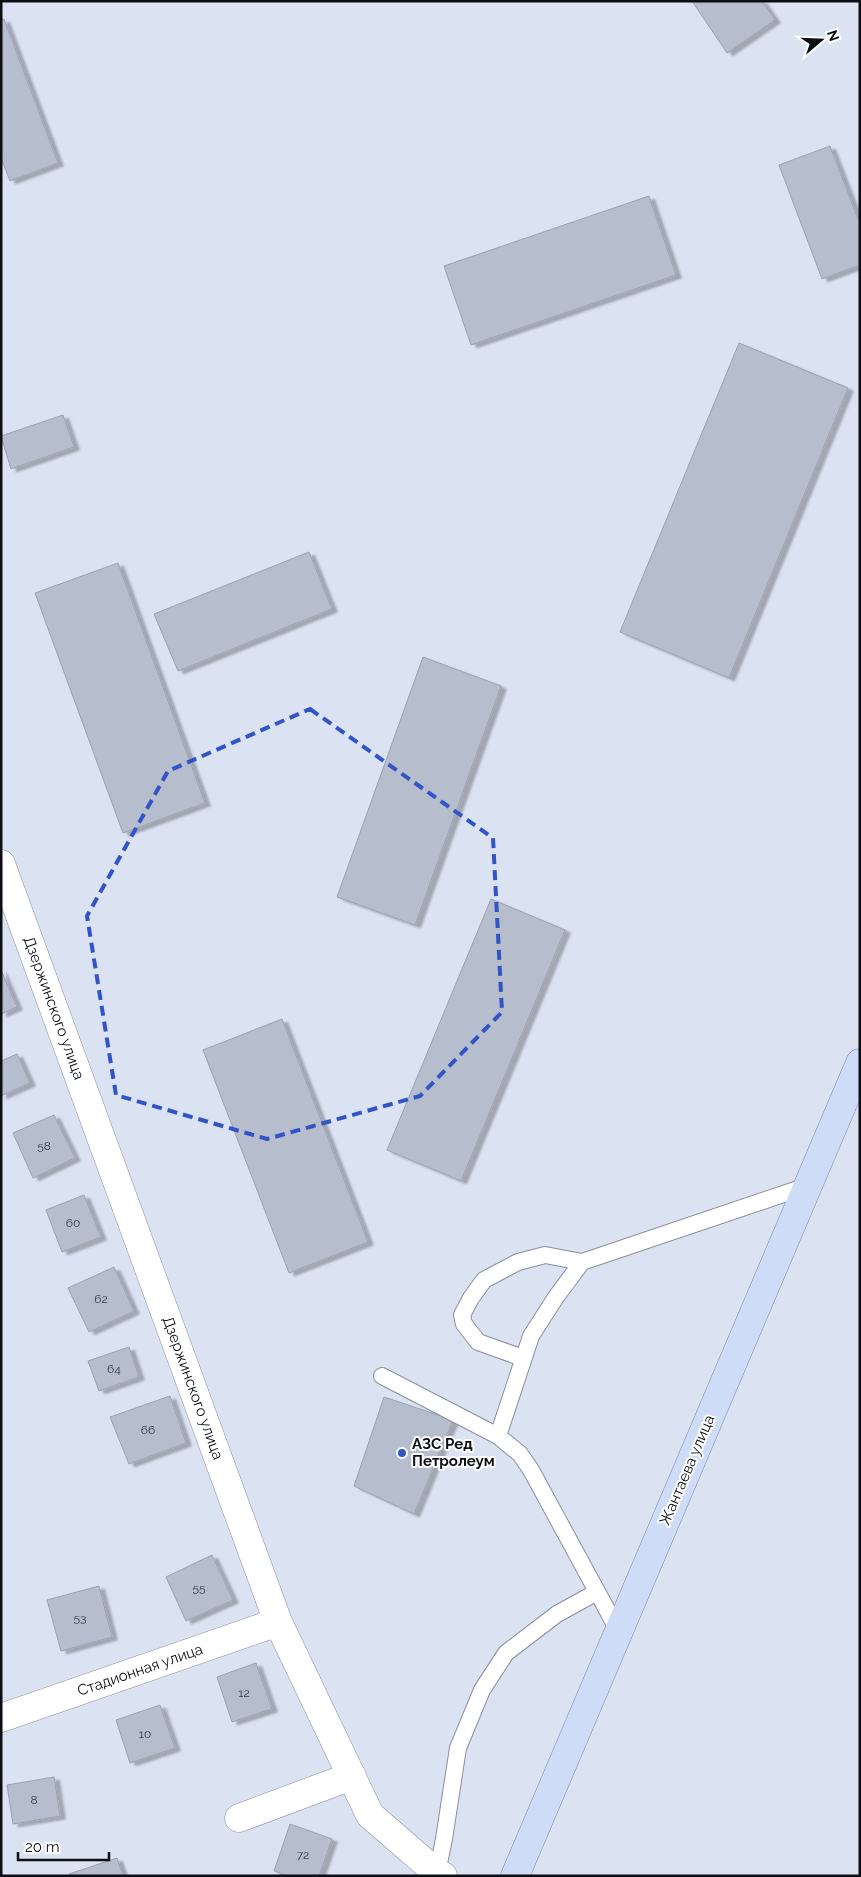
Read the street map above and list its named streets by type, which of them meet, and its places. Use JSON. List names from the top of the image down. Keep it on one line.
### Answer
{"streets":{"main road":["Жантаева улица"],"street":["Дзержинского улица","Стадионная улица"]},"crossings":[["Дзержинского улица","Стадионная улица"]],"places":["АЗС Ред Петролеум"],"house_numbers":["58","60","62","64","66","55","53","12","10","8","72"],"scale_bar":"20 m","north":"right"}
